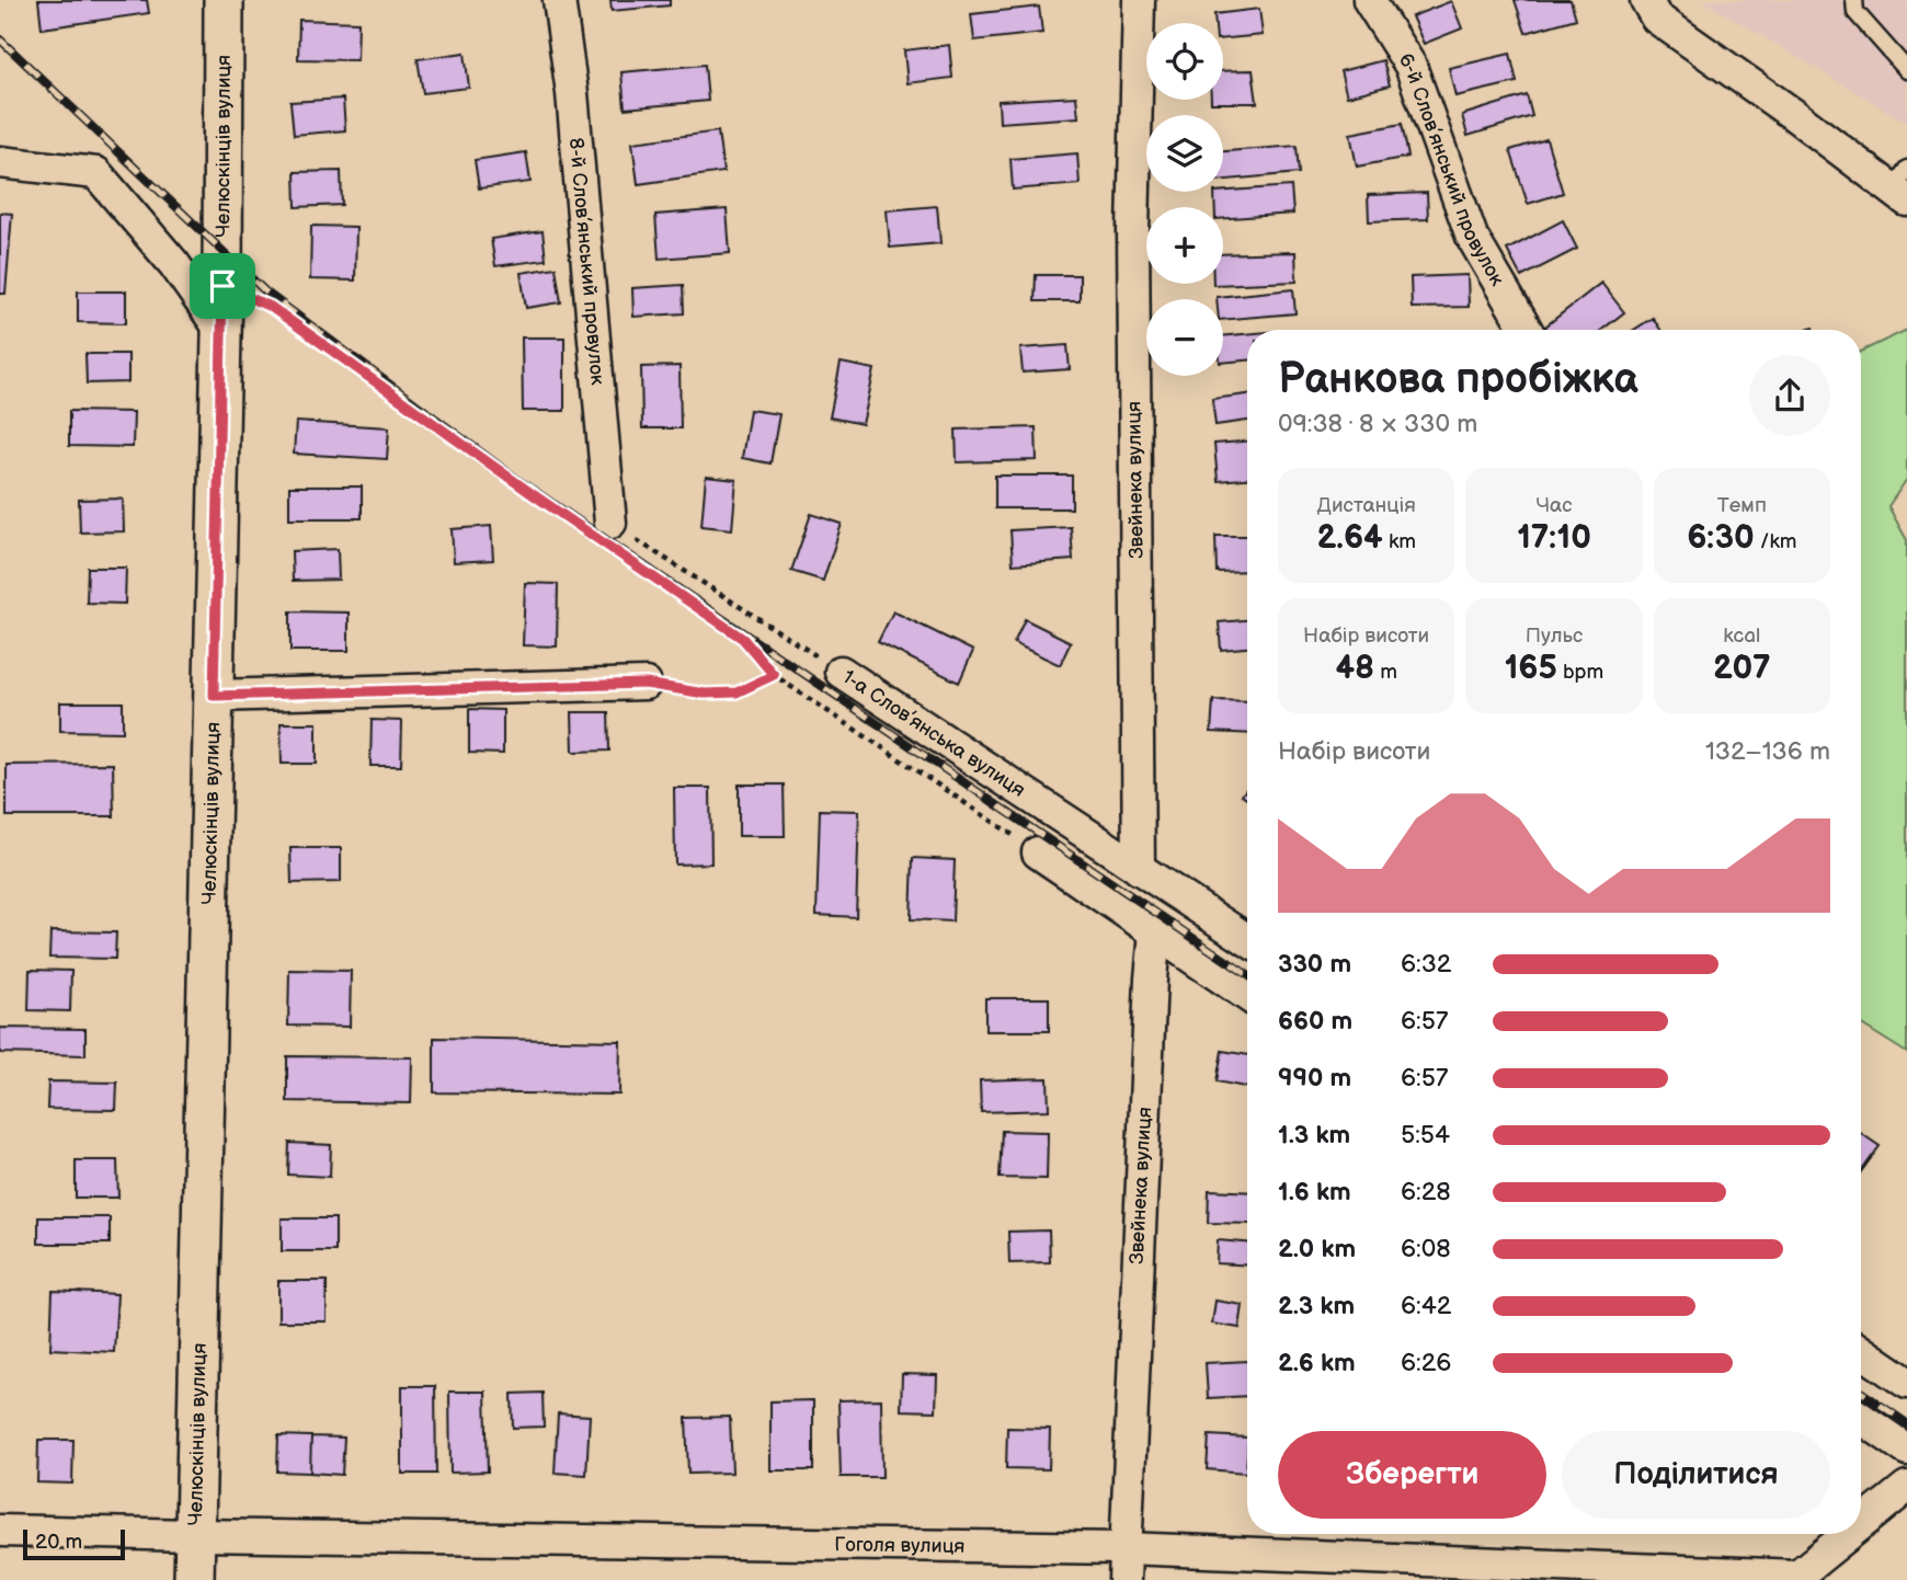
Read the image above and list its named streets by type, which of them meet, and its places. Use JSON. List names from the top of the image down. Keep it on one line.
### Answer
{"streets":{"street":["Челюскінців вулиця","6-й Слов’янський провулок","8-й Слов’янський провулок","Звейнека вулиця","1-а Слов’янська вулиця","Гоголя вулиця"]},"crossings":[["Челюскінців вулиця","Гоголя вулиця"],["8-й Слов’янський провулок","1-а Слов’янська вулиця"],["Звейнека вулиця","1-а Слов’янська вулиця"],["Звейнека вулиця","Гоголя вулиця"]],"scale_bar":"20 m","page":{"map_buttons":["+","−"],"heading":["Ранкова пробіжка","09:38 · 8 × 330 m"],"stats":[["Дистанція","2.64 km"],["Час","17:10"],["Темп","6:30 /km"],["Набір висоти","48 m"],["Пульс","165 bpm"],["kcal","207"]],"chart":["Набір висоти","132–136 m"],"list":[{"name":"330 m","note":"6:32"},{"name":"660 m","note":"6:57"},{"name":"990 m","note":"6:57"},{"name":"1.3 km","note":"5:54"},{"name":"1.6 km","note":"6:28"},{"name":"2.0 km","note":"6:08"},{"name":"2.3 km","note":"6:42"},{"name":"2.6 km","note":"6:26"}],"buttons":["Зберегти","Поділитися"],"scale":"20 m"}}
